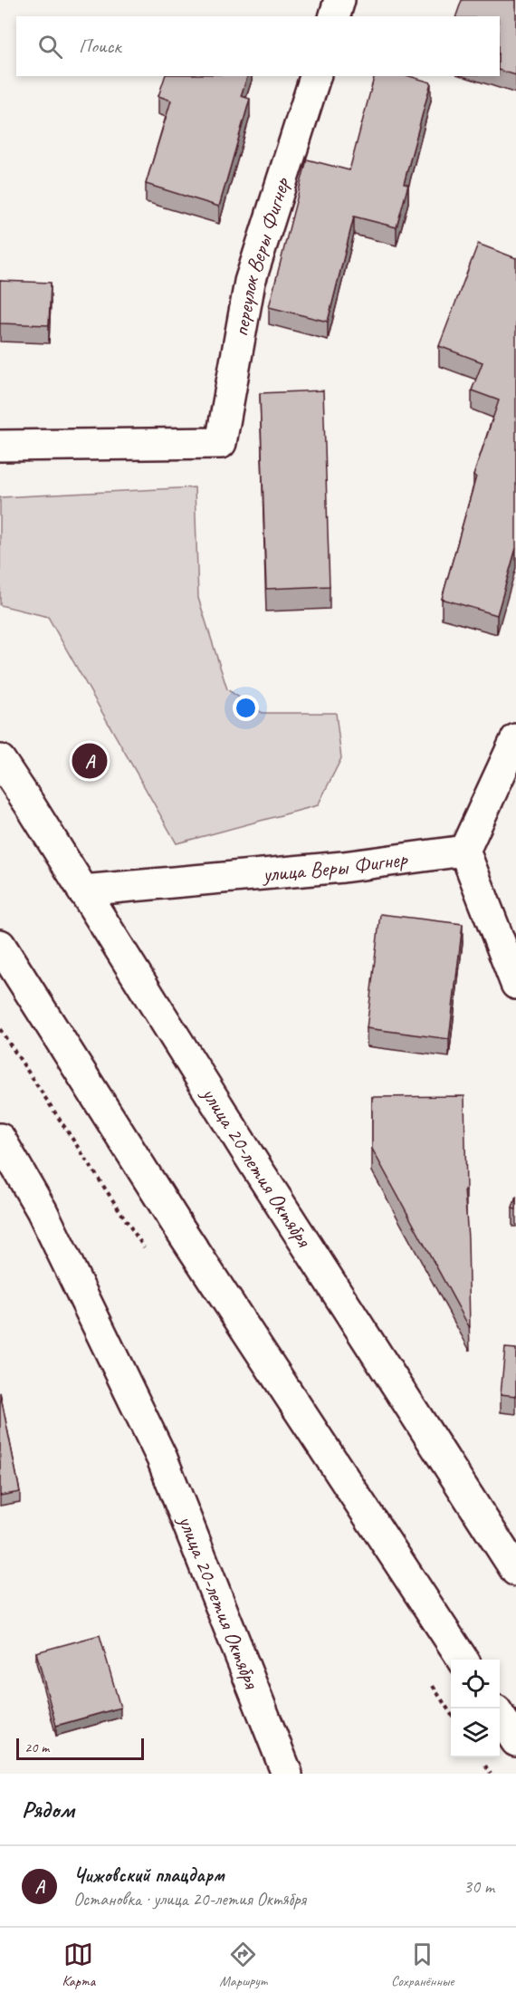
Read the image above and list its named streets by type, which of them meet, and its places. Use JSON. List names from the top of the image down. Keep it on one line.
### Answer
{"streets":{"street":["переулок Веры Фигнер","улица Веры Фигнер","улица 20-летия Октября"]},"crossings":[["улица Веры Фигнер","улица 20-летия Октября"]],"scale_bar":"20 m","page":{"search":"Поиск","pins":"A","scale":"20 m","heading":"Рядом","list":[{"mark":"A","name":"Чижовский плацдарм","note":"Остановка · улица 20-летия Октября","value":"30 m"}],"nav":["Карта","Маршрут","Сохранённые"]}}
